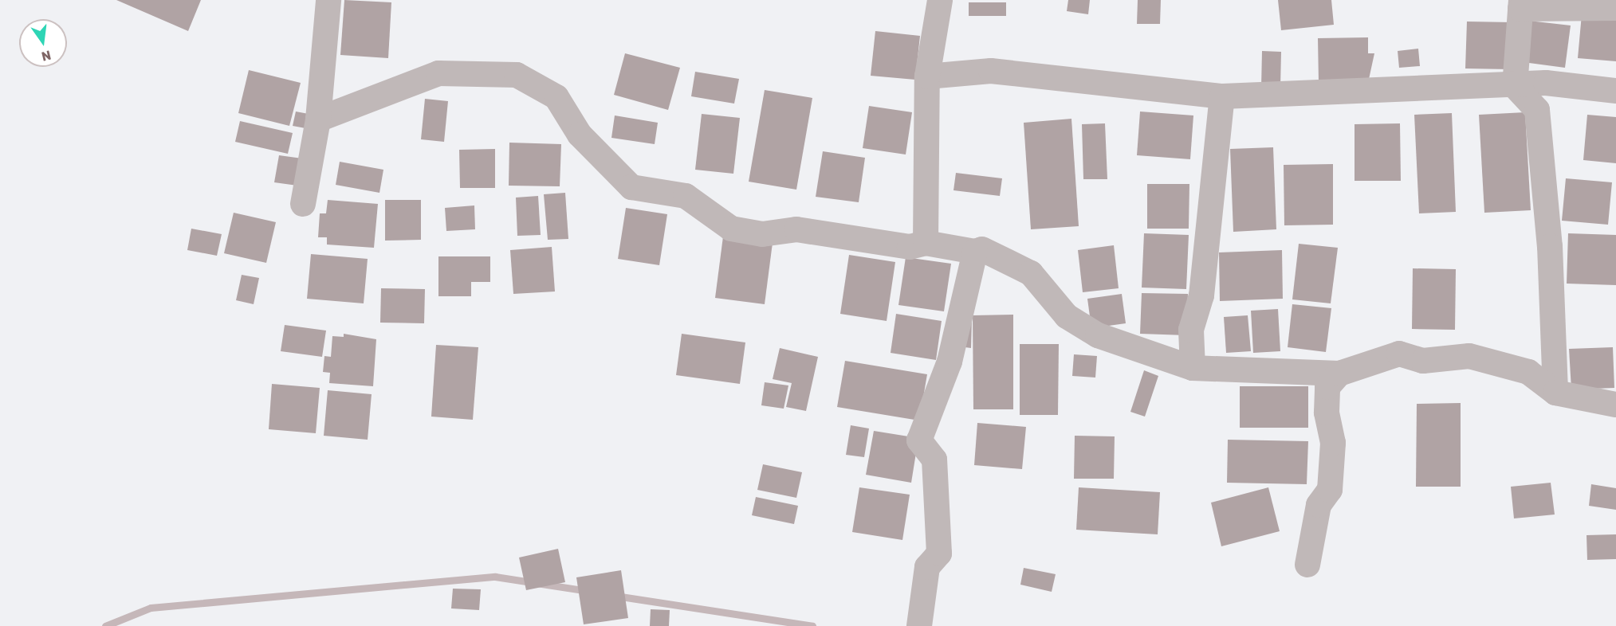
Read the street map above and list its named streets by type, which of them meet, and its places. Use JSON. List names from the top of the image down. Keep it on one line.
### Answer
{"north":"bottom"}
